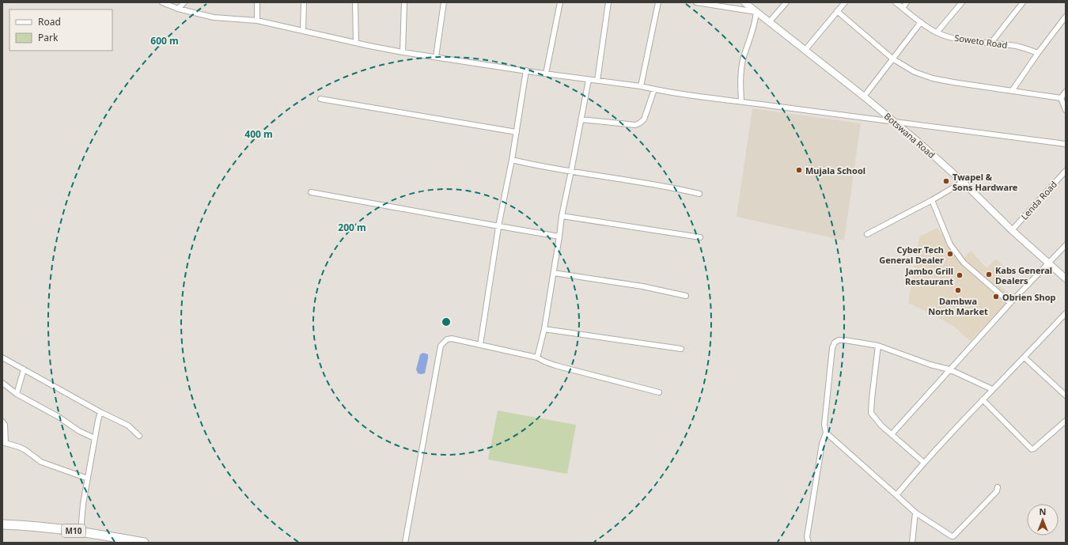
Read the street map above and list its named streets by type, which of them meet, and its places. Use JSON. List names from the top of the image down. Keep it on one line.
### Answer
{"streets":{"highway":["M10"],"street":["Soweto Road","Botswana Road","Lenda Road"]},"crossings":[["Botswana Road","Lenda Road"]],"places":["Mujala School","Twapel & Sons Hardware","Cyber Tech General Dealer","Kabs General Dealers","Jambo Grill Restaurant","Dambwa North Market","Obrien Shop"],"legend":["Road","Park"],"north":"top","rings":["600 m","400 m","200 m"]}
